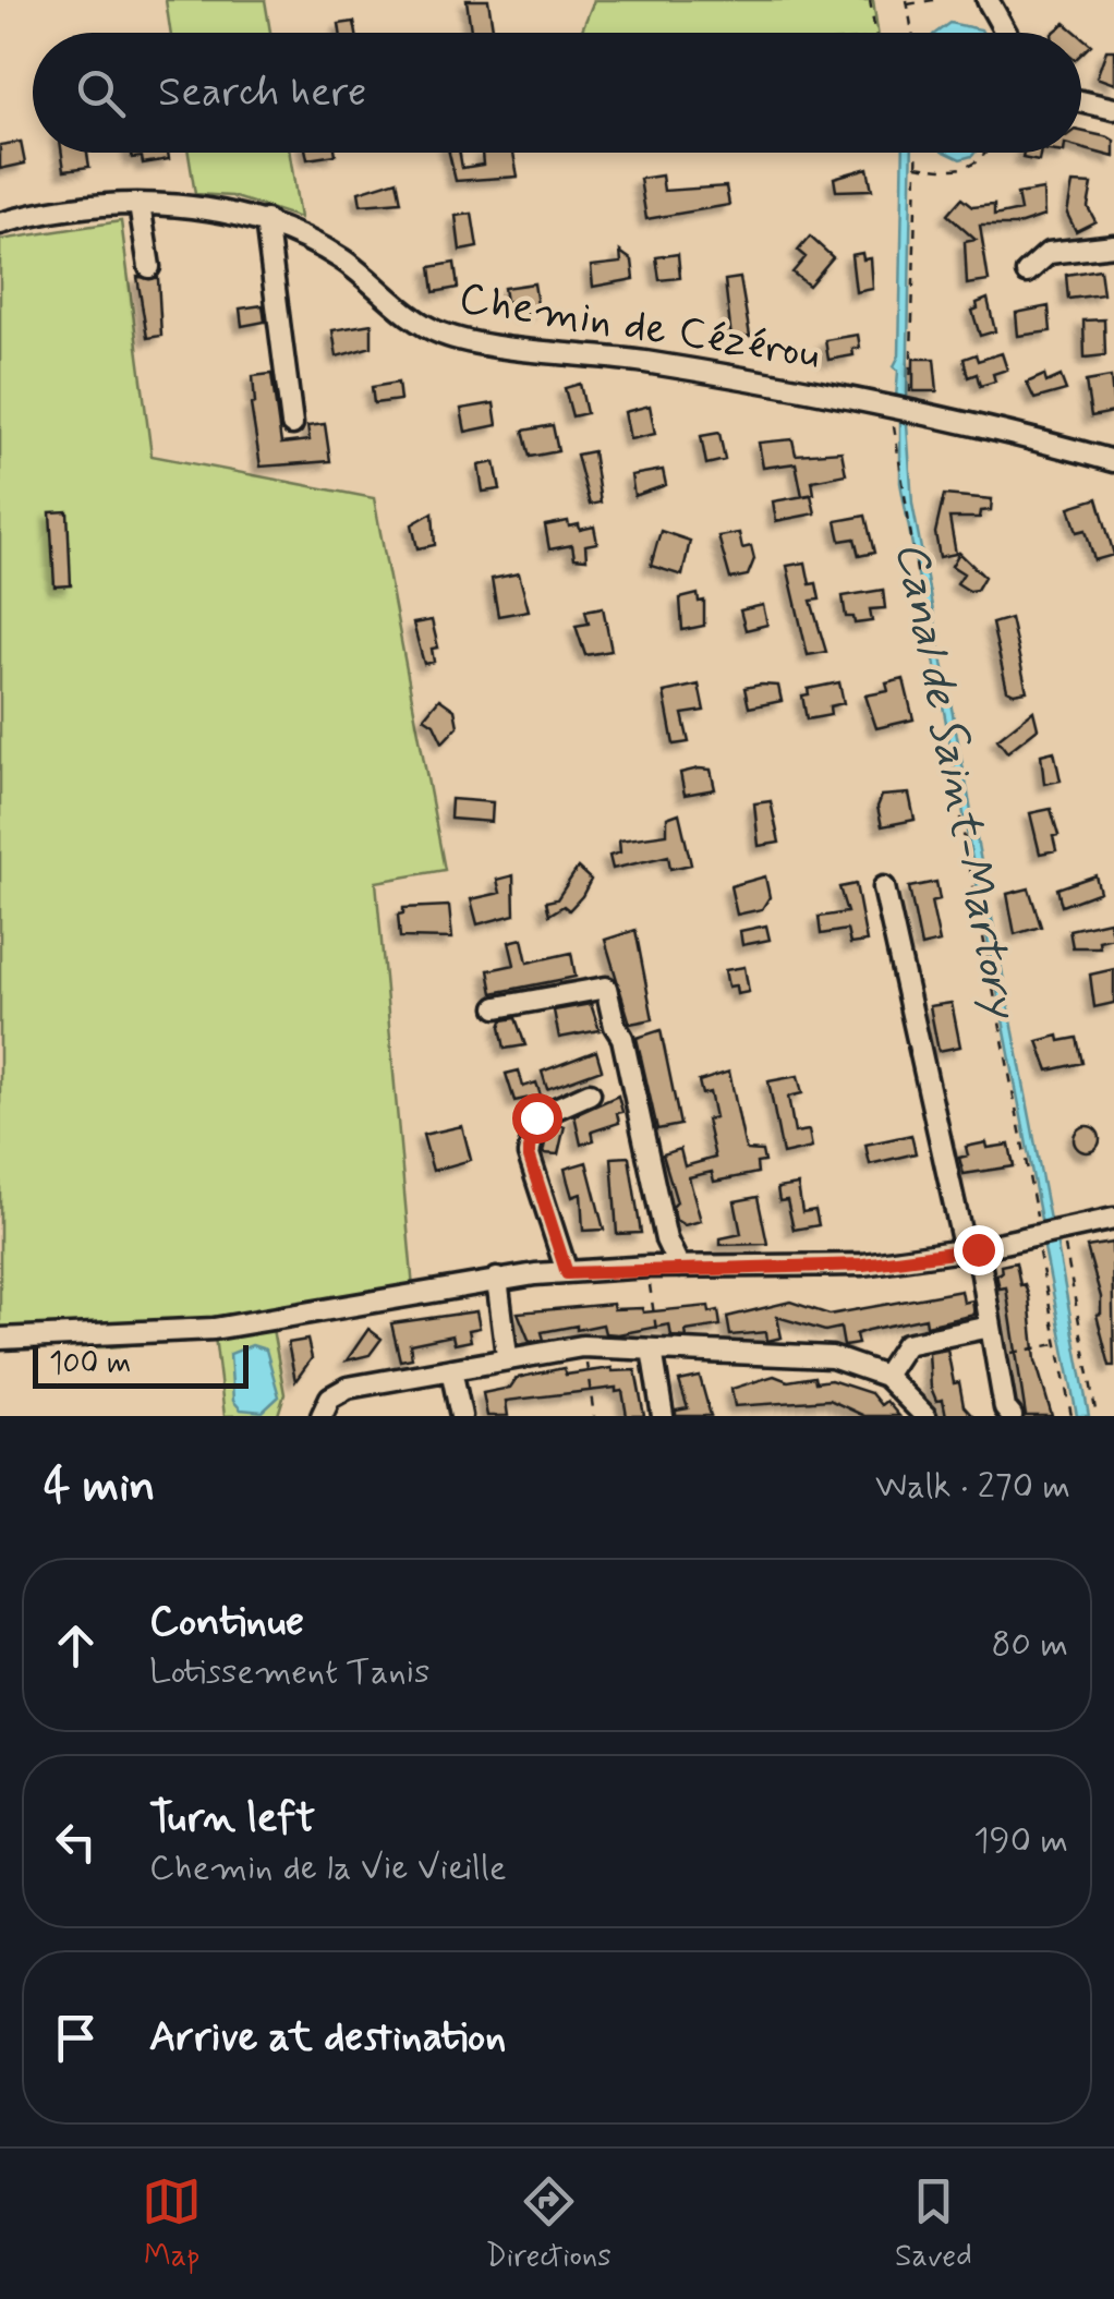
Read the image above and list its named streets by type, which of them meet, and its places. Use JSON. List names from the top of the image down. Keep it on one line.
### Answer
{"streets":{"street":["Chemin de Cézérou"]},"water":["Canal de Saint-Martory"],"scale_bar":"100 m","page":{"search":"Search here","scale":"100 m","heading":["4 min","Walk · 270 m"],"list":[["Continue","Lotissement Tanis","80 m"],["Turn left","Chemin de la Vie Vieille","190 m"],"Arrive at destination"],"nav":["Map","Directions","Saved"]}}
